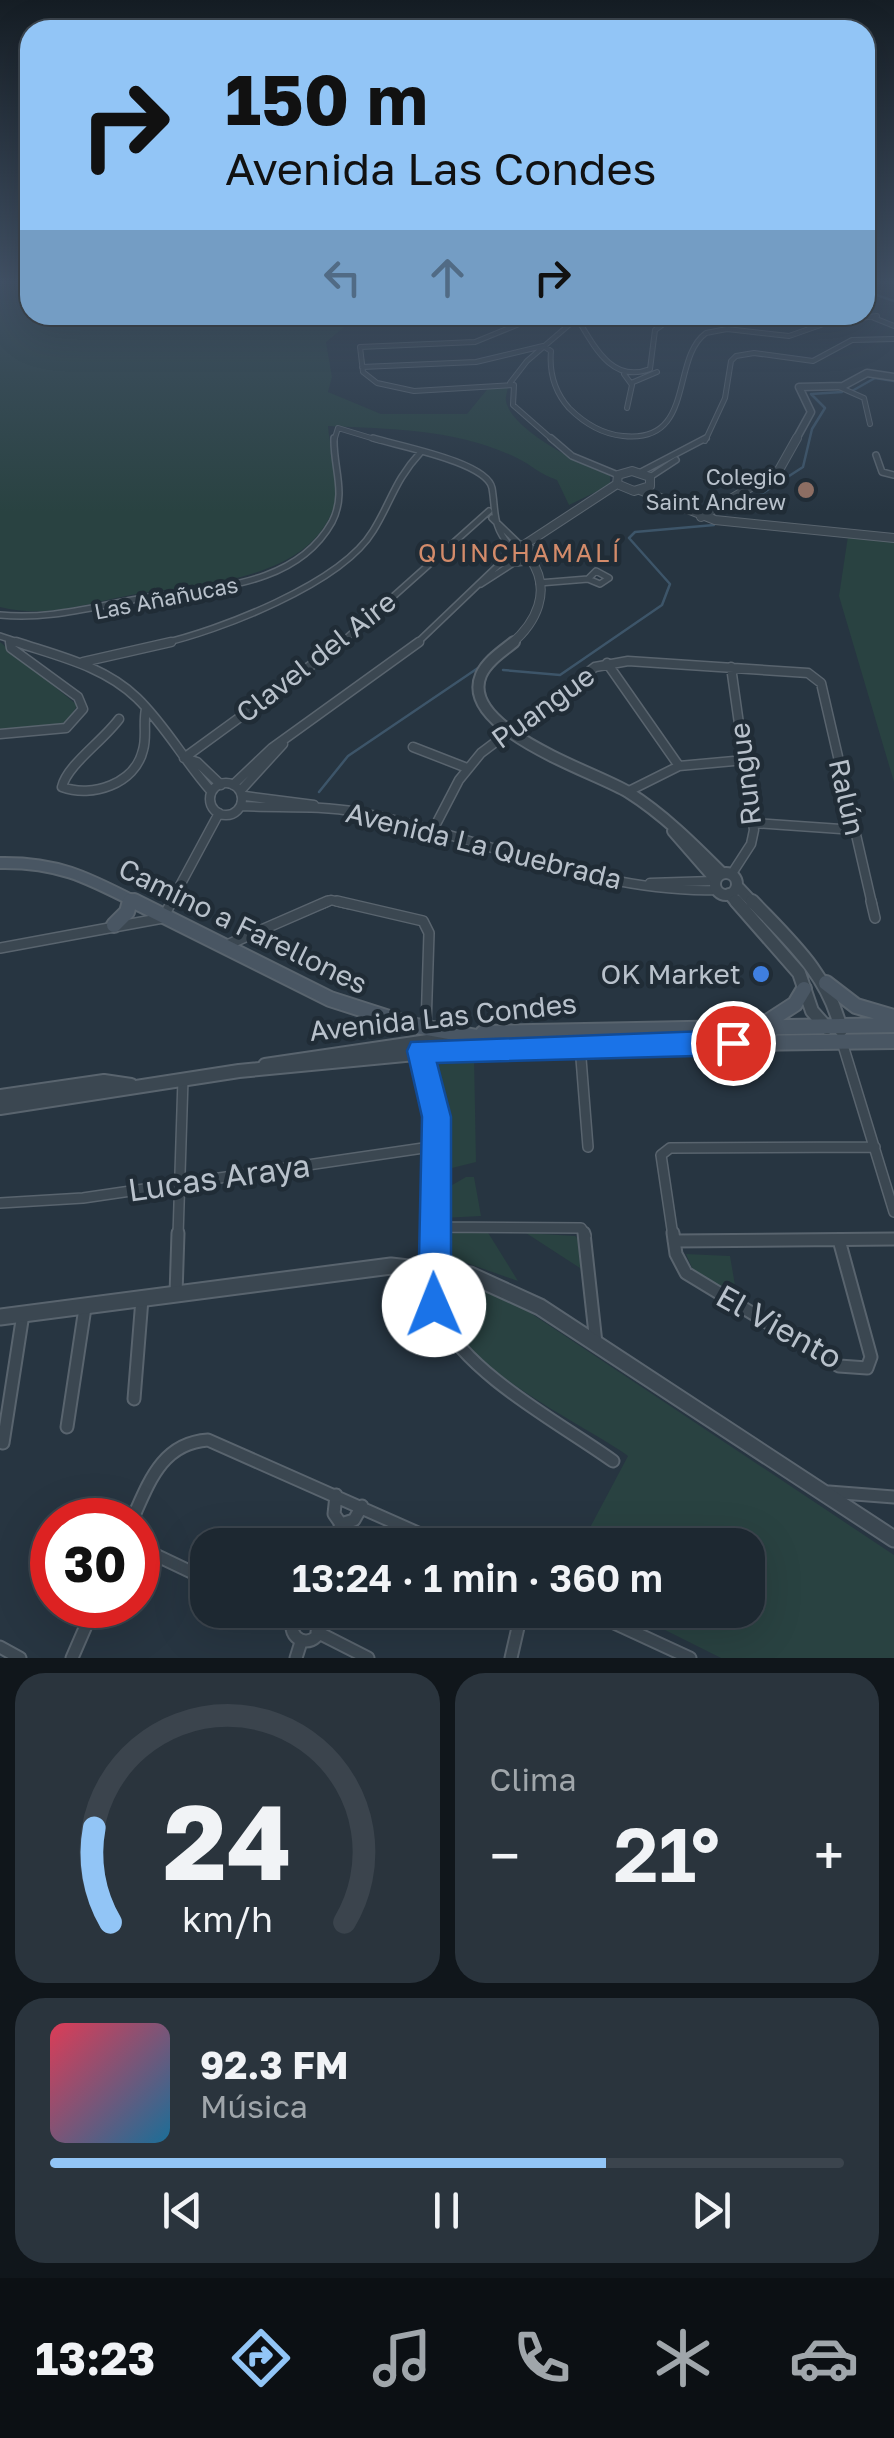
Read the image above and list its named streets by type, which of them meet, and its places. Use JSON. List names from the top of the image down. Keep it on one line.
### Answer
{"streets":{"main road":["Camino a Farellones","Avenida Las Condes"],"street":["Las Añañucas","Clavel del Aire","Puangue","Rungue","Ralún","Avenida La Quebrada","Lucas Araya","El Viento"]},"crossings":[["Puangue","Rungue"],["Puangue","Ralún"],["Puangue","Avenida La Quebrada"],["Rungue","Avenida La Quebrada"],["Camino a Farellones","Avenida Las Condes"]],"districts":["QUINCHAMALÍ"],"places":["Colegio Saint Andrew","OK Market"],"page":{"turn":["150 m","Avenida Las Condes"],"limit":"30","trip":"13:24 · 1 min · 360 m","tile":"Clima","heat":["−","21°","+"],"song":["92.3 FM","Música"],"tabs":"13:23","gauge":["24","km/h"]}}
